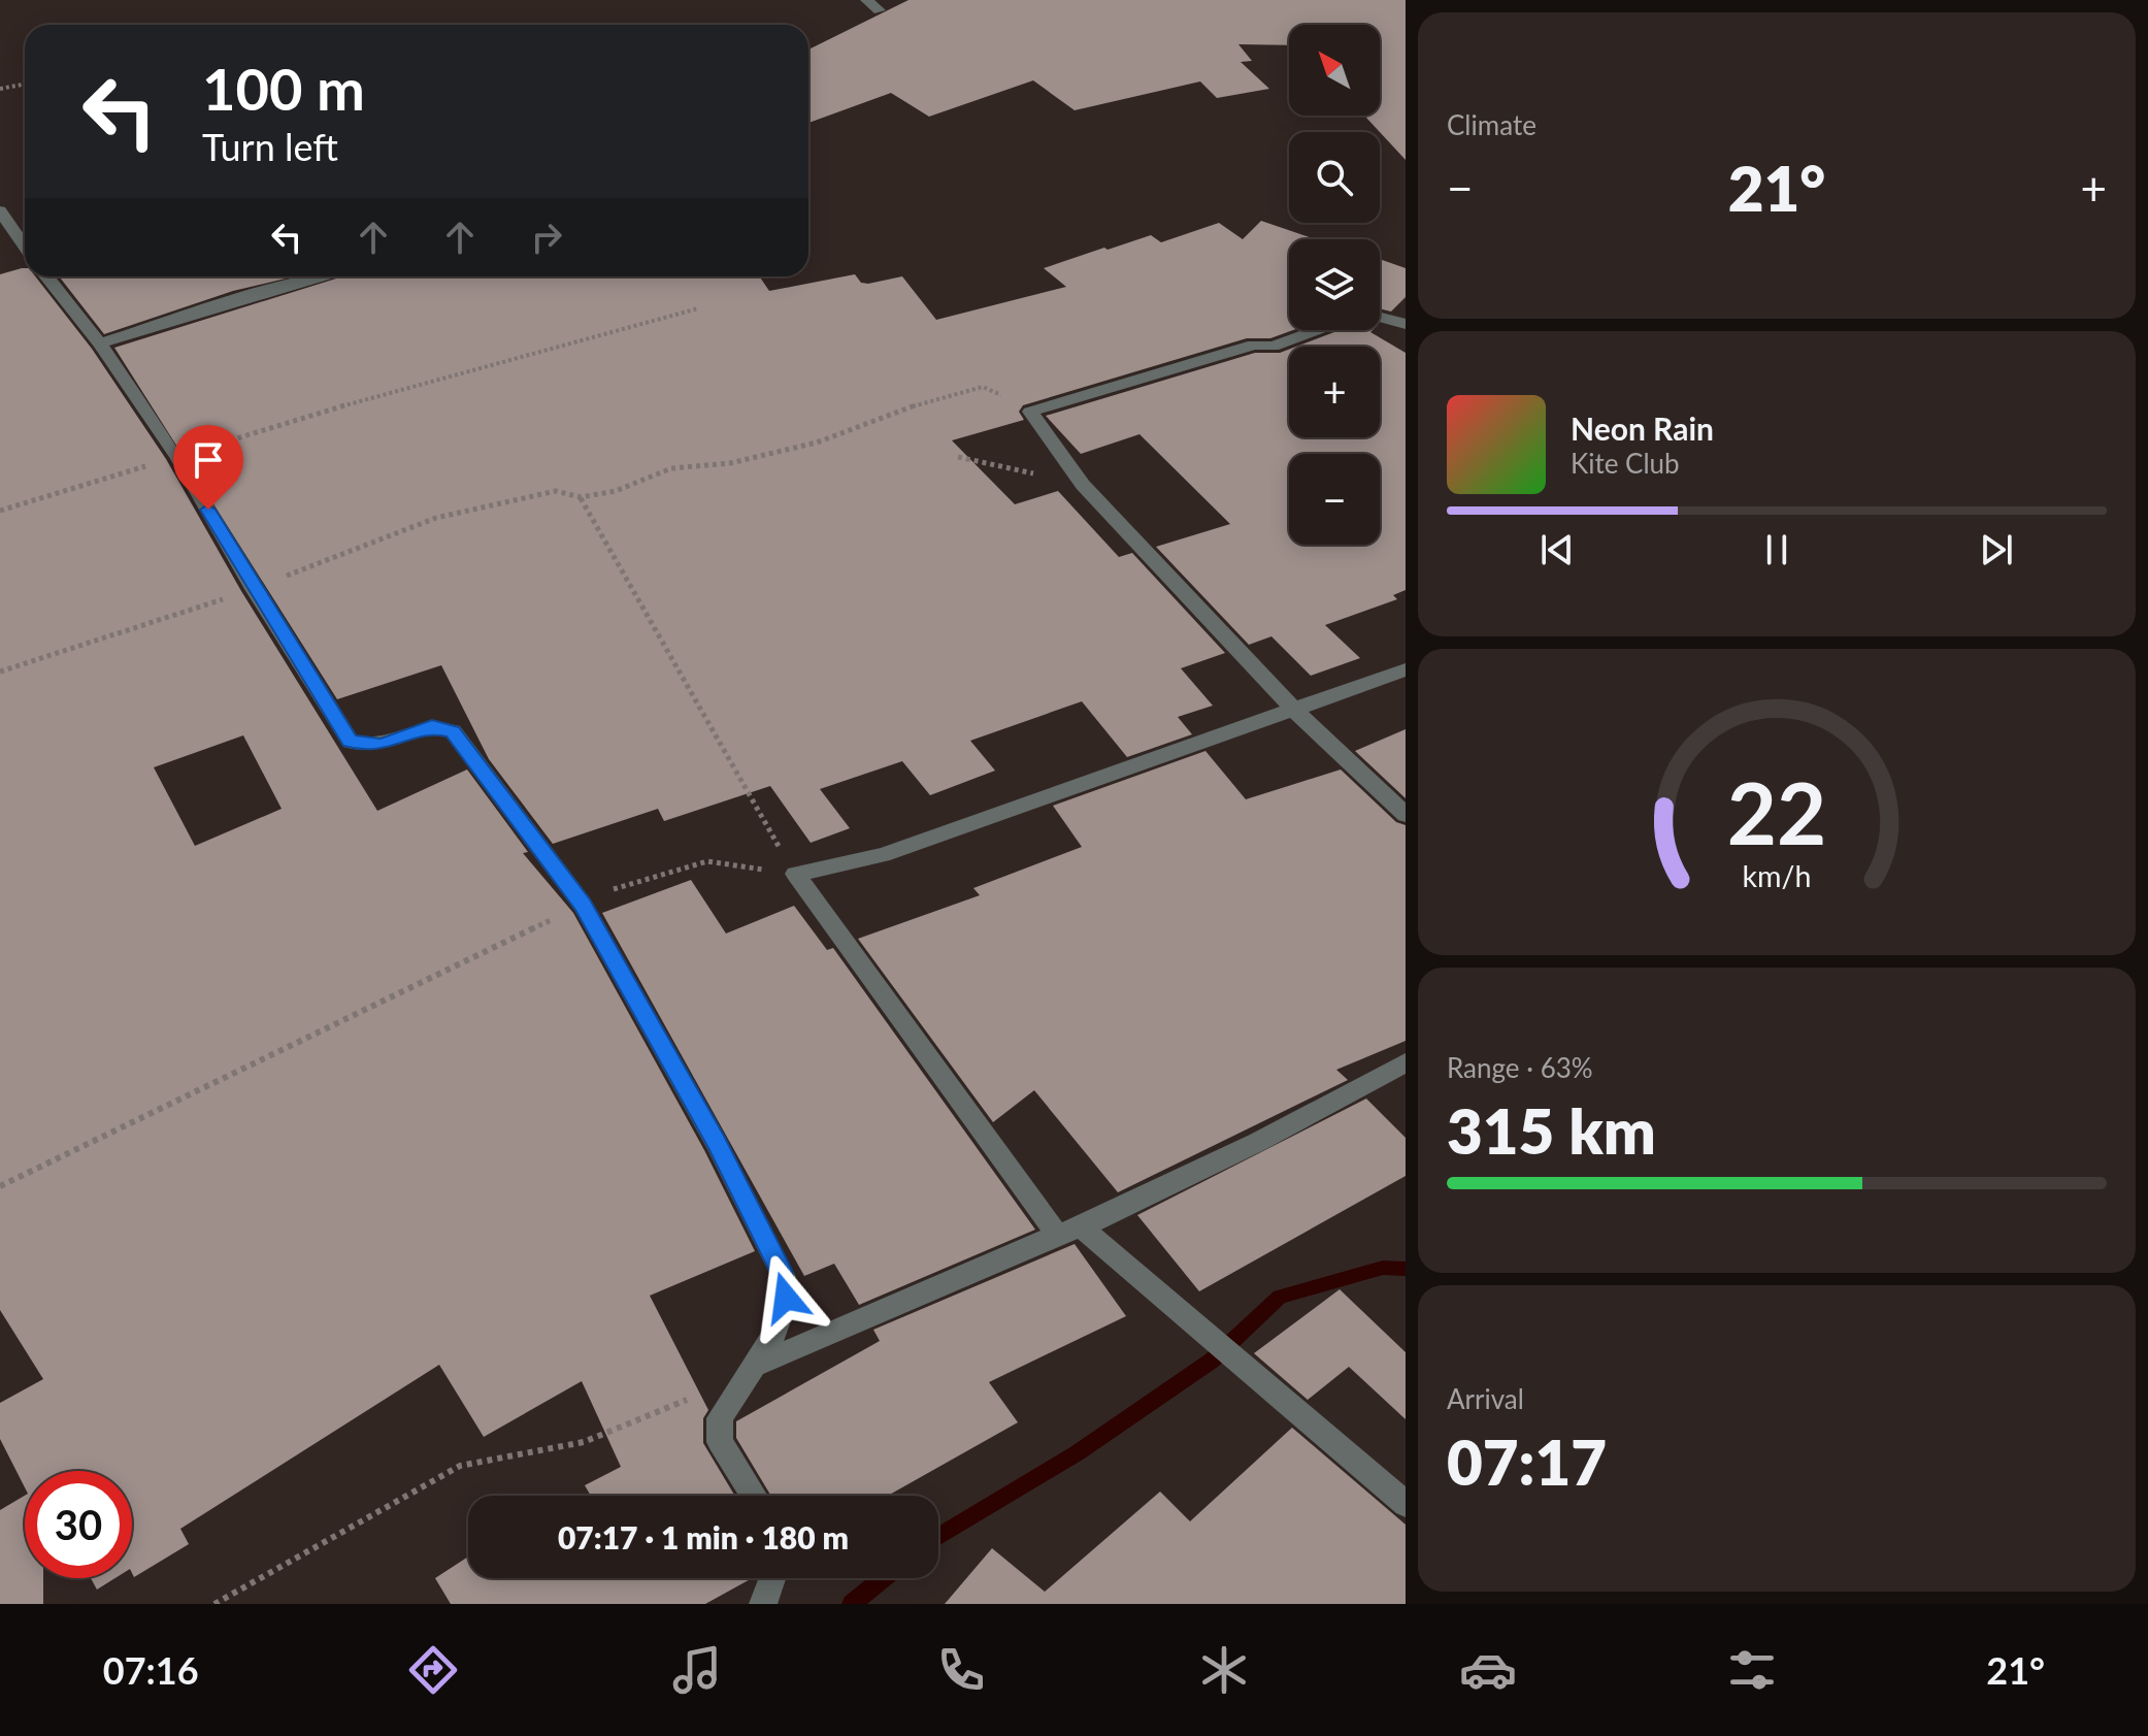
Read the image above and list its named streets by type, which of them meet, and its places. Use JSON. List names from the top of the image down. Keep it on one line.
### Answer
{"north":"top left","page":{"tile":["Climate",["Range · 63%","315 km"],["Arrival","07:17"]],"map_buttons":["+","−"],"turn":["100 m","Turn left"],"heat":["−","21°","+"],"song":["Neon Rain","Kite Club"],"limit":"30","trip":"07:17 · 1 min · 180 m","tabs":["07:16","21°"],"gauge":["22","km/h"]}}
